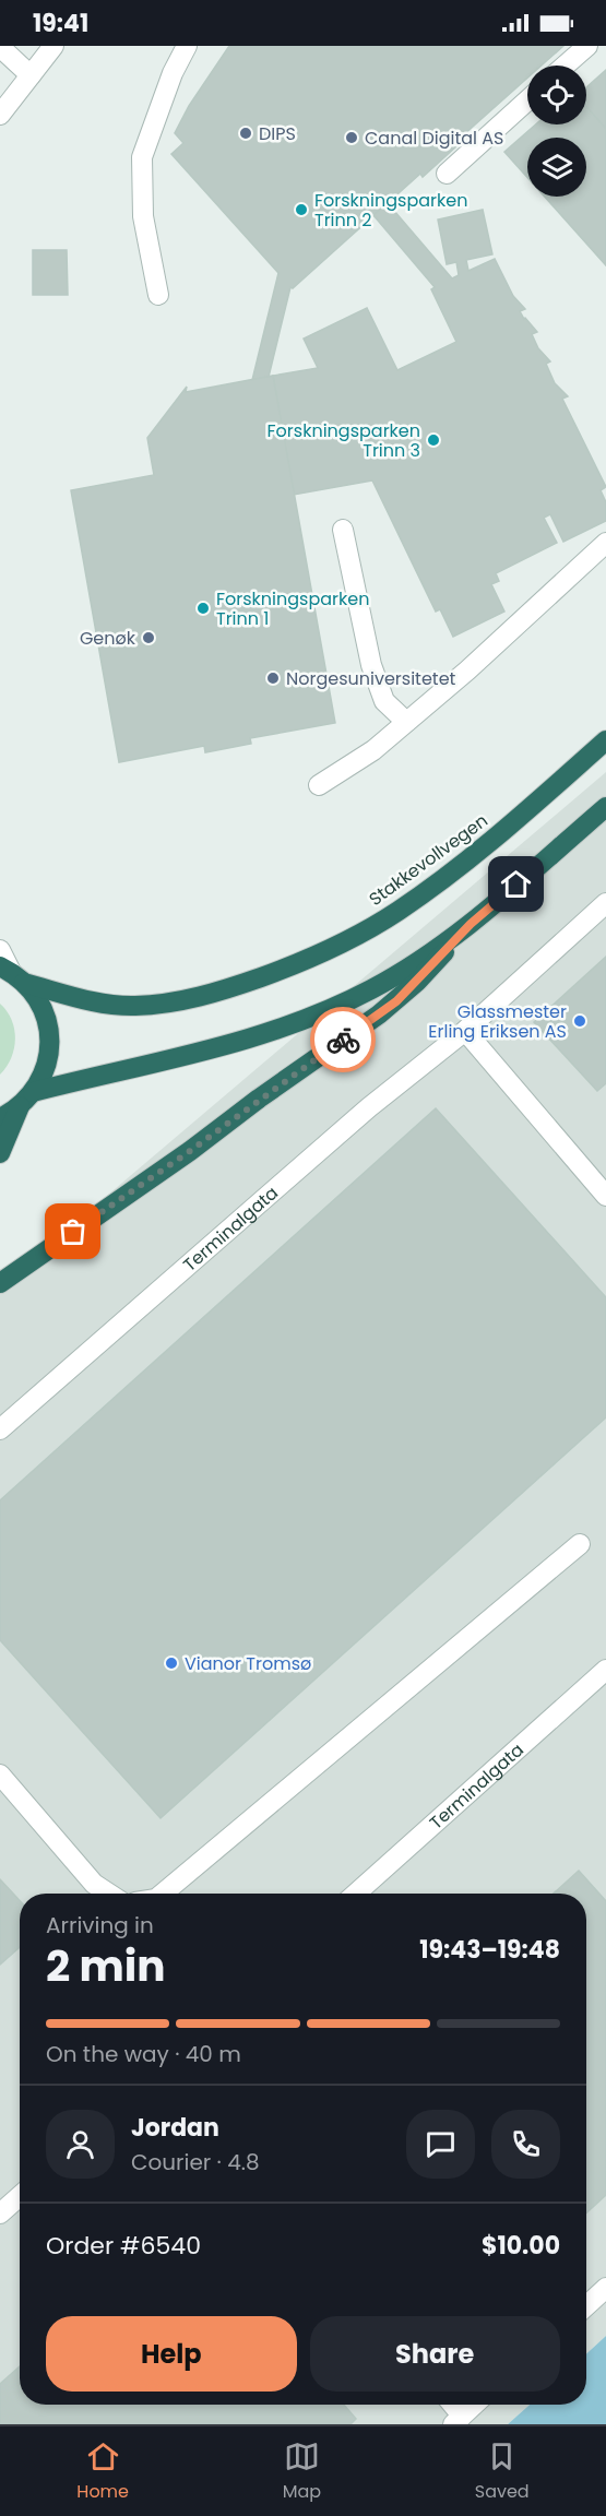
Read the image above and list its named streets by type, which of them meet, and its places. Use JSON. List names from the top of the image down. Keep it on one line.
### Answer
{"streets":{"highway":["Stakkevollvegen"],"street":["Terminalgata"]},"places":["DIPS","Canal Digital AS","Forskningsparken Trinn 2","Forskningsparken Trinn 3","Forskningsparken Trinn 1","Genøk","Norgesuniversitetet","Glassmester Erling Eriksen AS","Vianor Tromsø"],"page":{"status":"19:41","heading":["2 min","Arriving in","19:43–19:48"],"panel":["Jordan","Courier · 4.8","Order #6540","$10.00"],"bar":"On the way · 40 m","buttons":["Help","Share"],"tabs":["Home","Map","Saved"]}}
